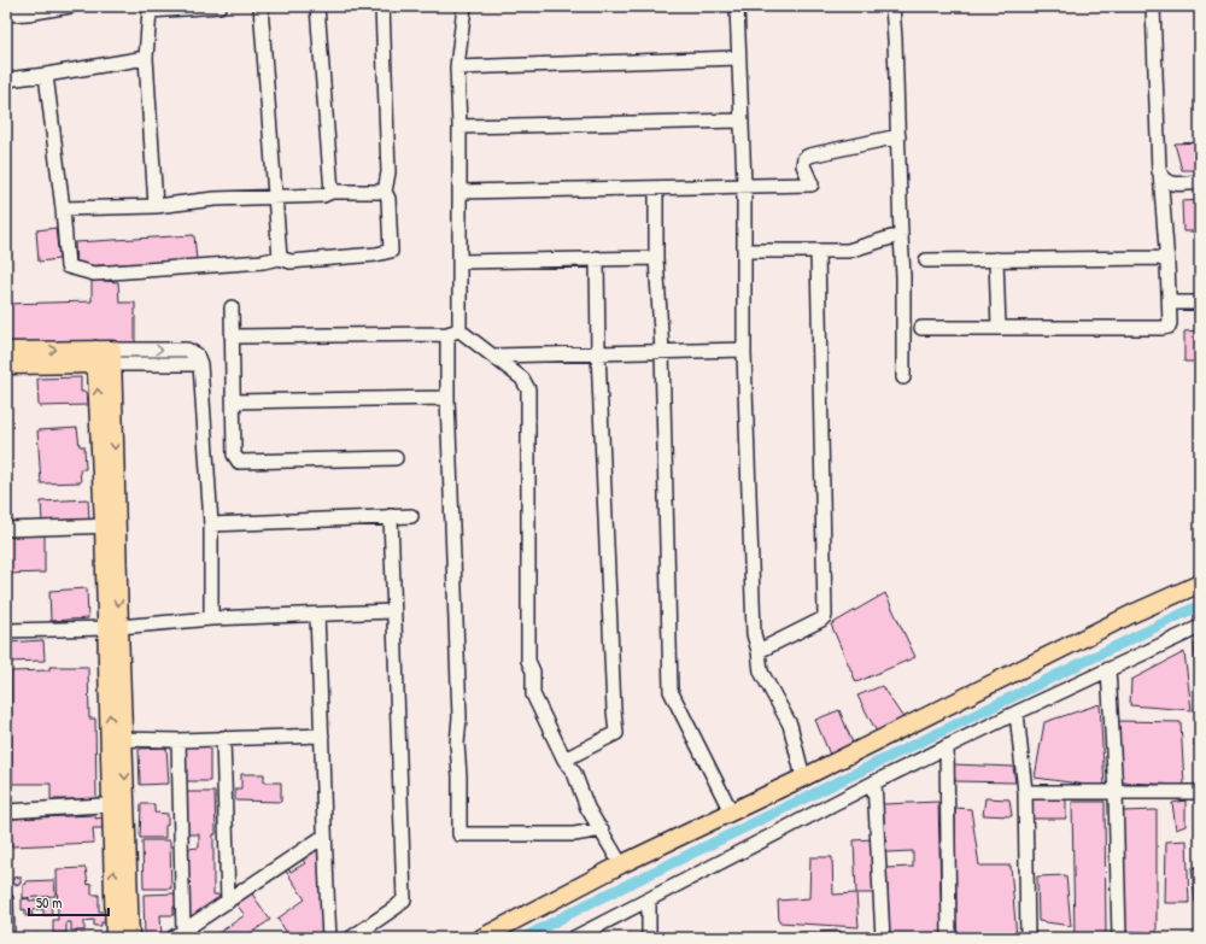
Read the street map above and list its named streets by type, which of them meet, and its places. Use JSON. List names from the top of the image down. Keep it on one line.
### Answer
{"scale_bar":"50 m"}
